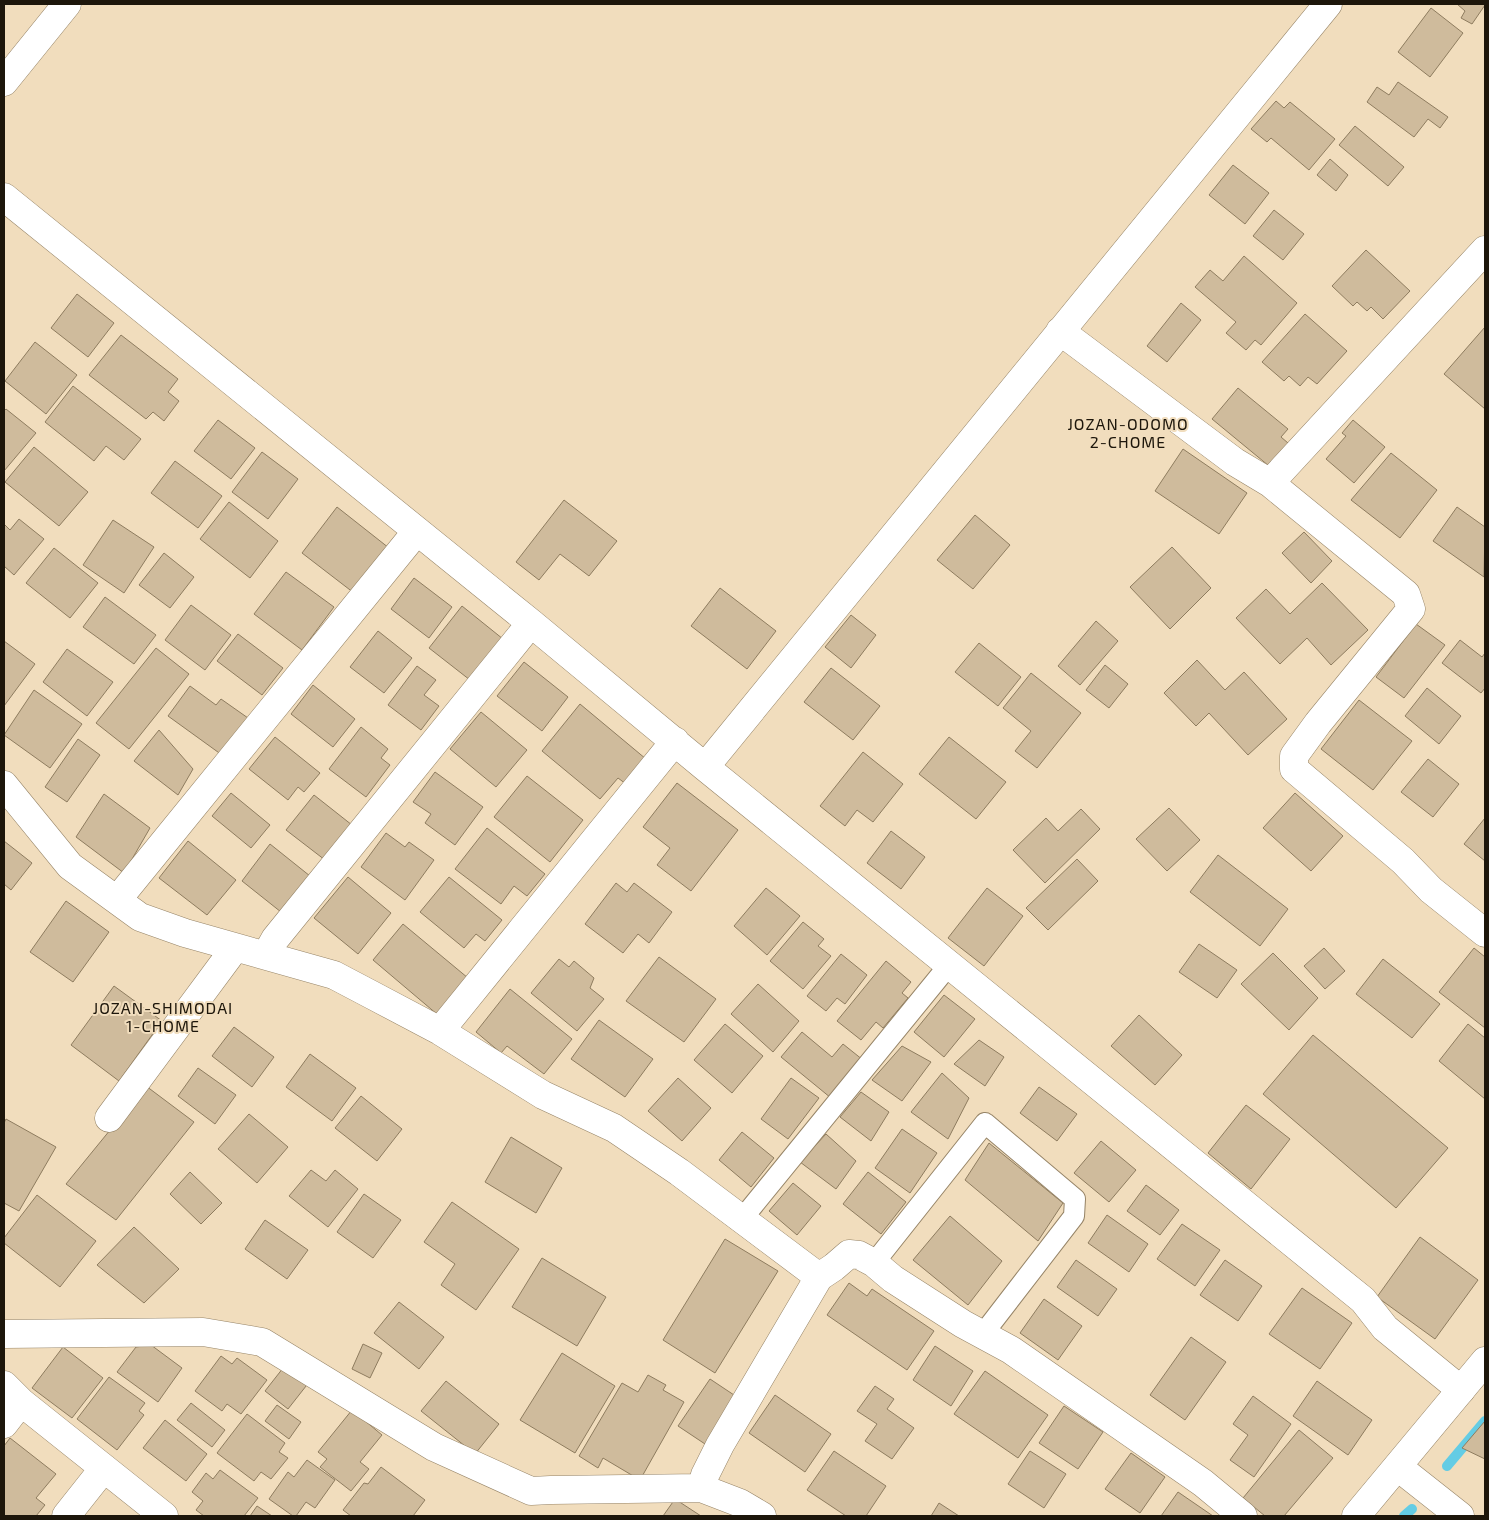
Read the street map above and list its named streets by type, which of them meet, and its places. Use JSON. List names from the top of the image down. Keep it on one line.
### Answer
{"districts":["JOZAN-ODOMO 2-CHOME","JOZAN-SHIMODAI 1-CHOME"]}
